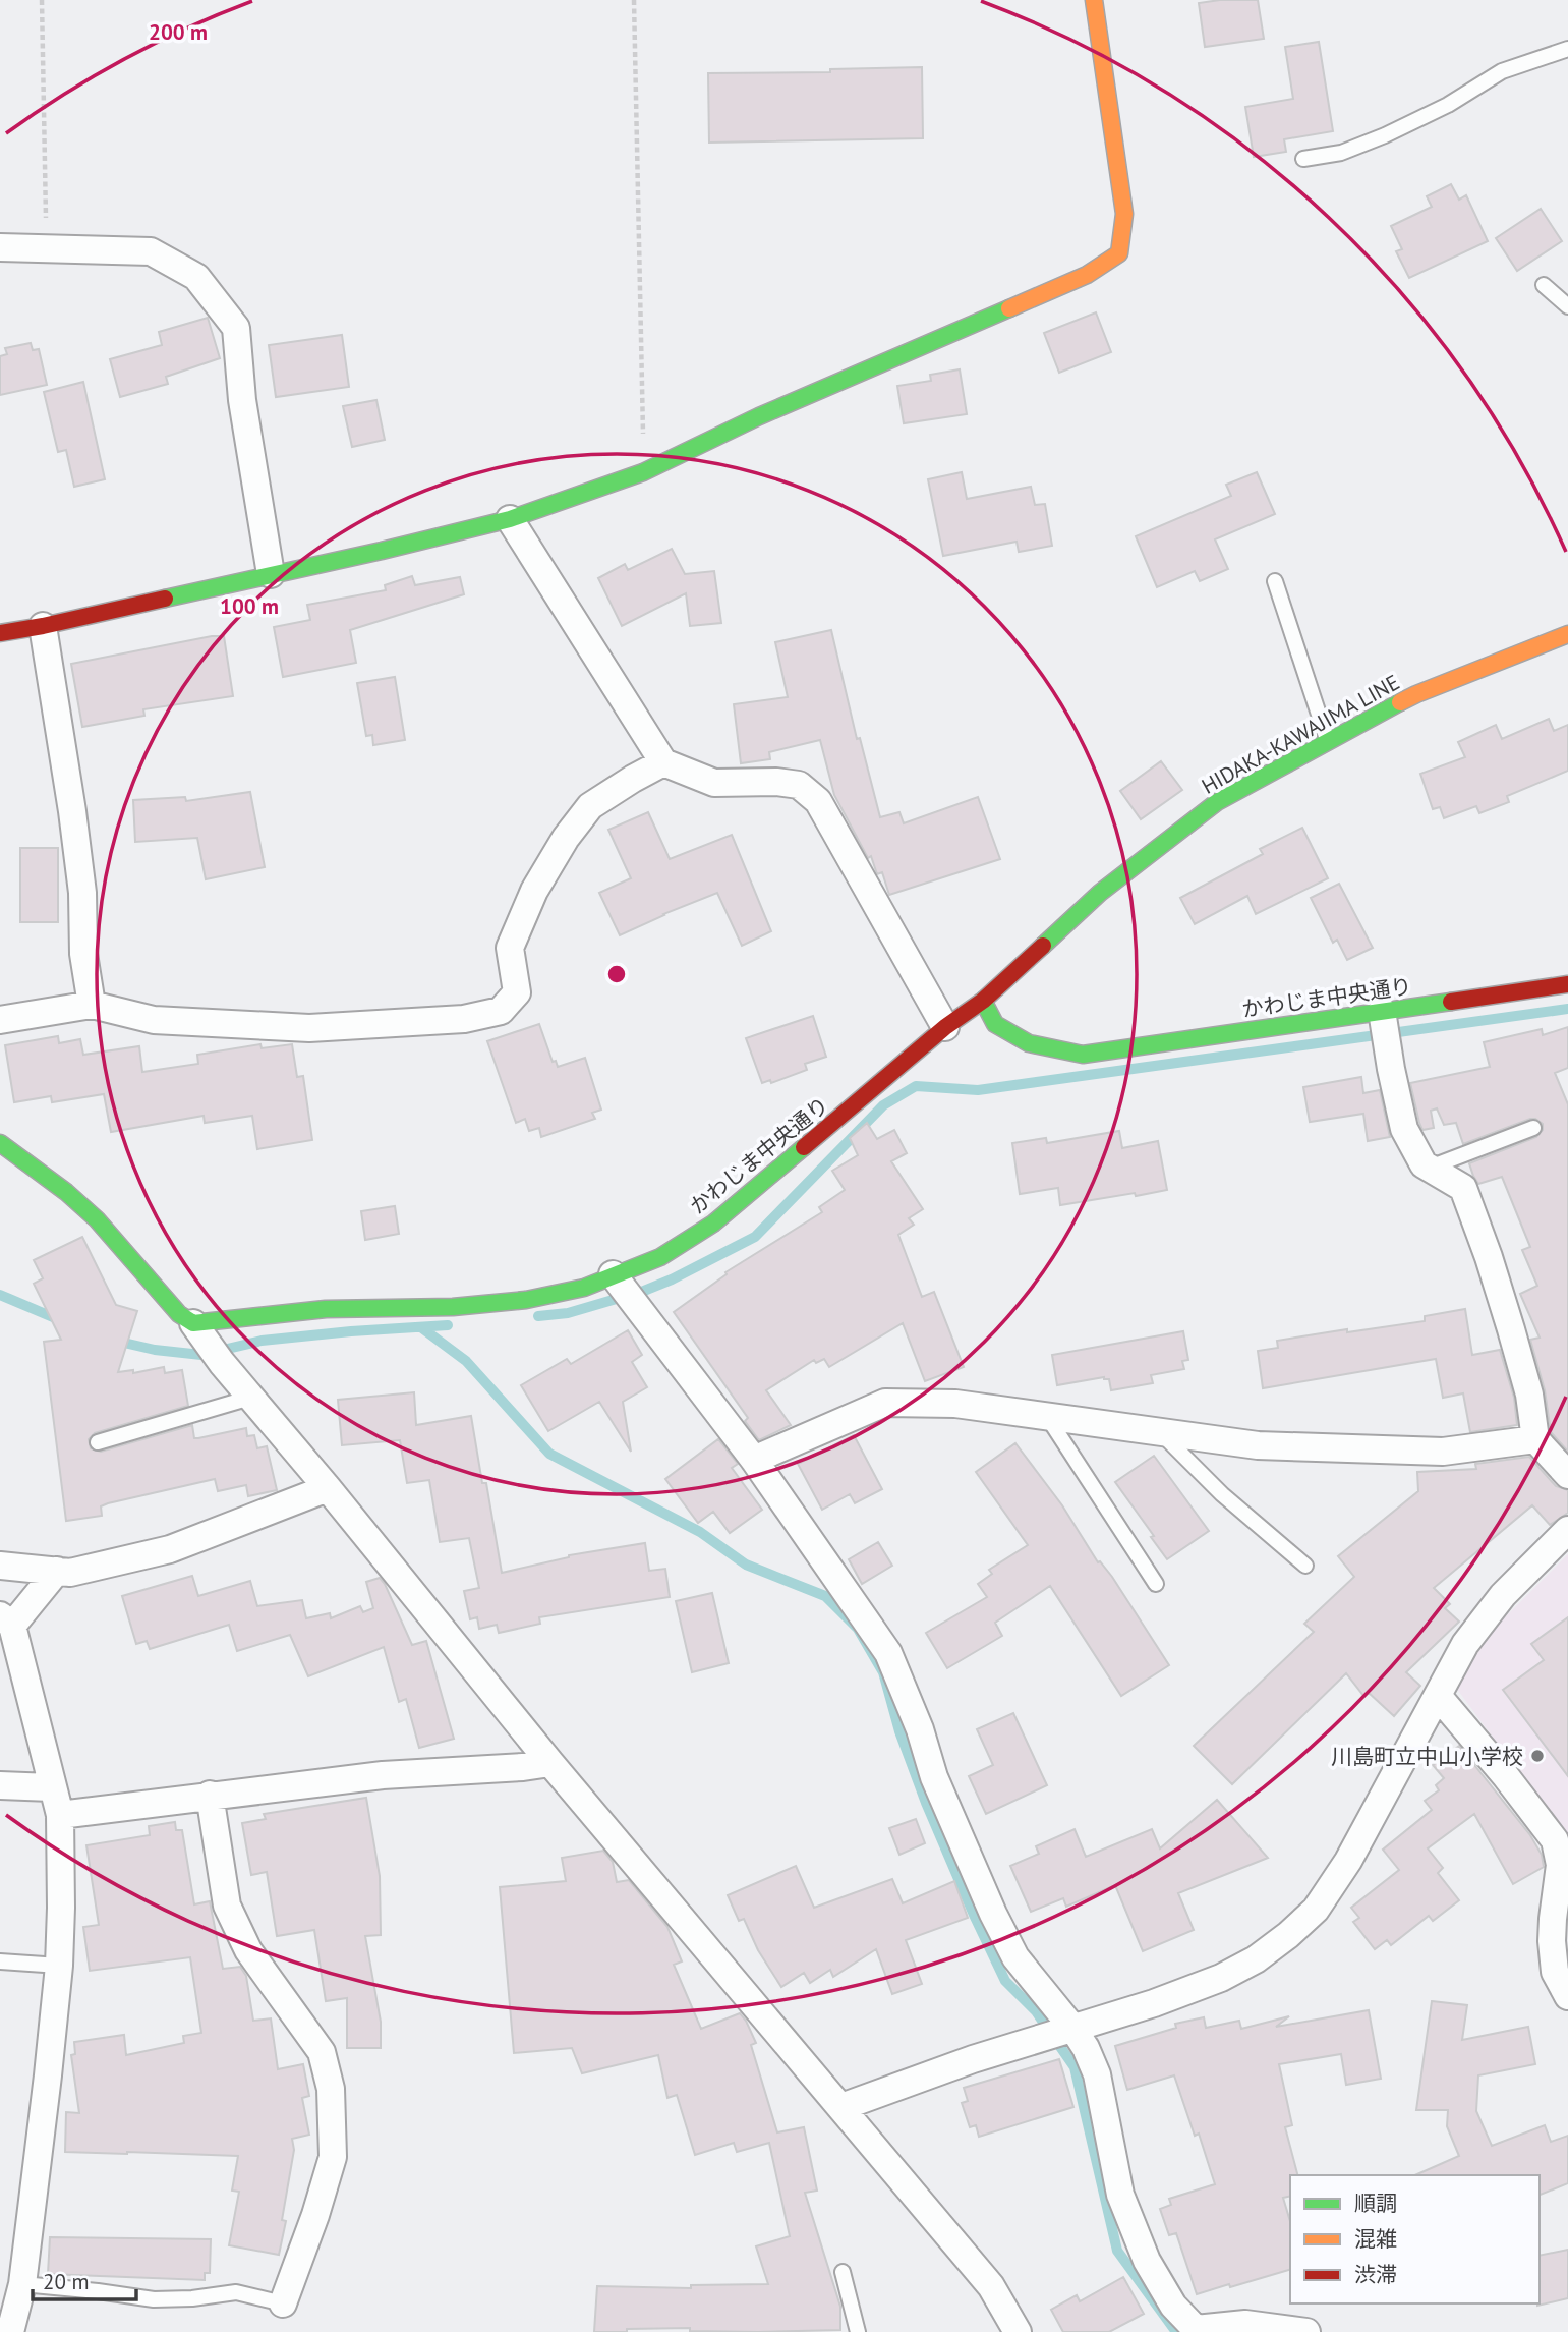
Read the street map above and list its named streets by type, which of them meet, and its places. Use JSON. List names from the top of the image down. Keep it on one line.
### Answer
{"streets":{"street":["HIDAKA-KAWAJIMA LINE","かわじま中央通り"]},"crossings":[["HIDAKA-KAWAJIMA LINE","かわじま中央通り"]],"places":["川島町立中山小学校"],"legend":["順調","混雑","渋滞"],"scale_bar":"20 m","rings":["200 m","100 m"]}
